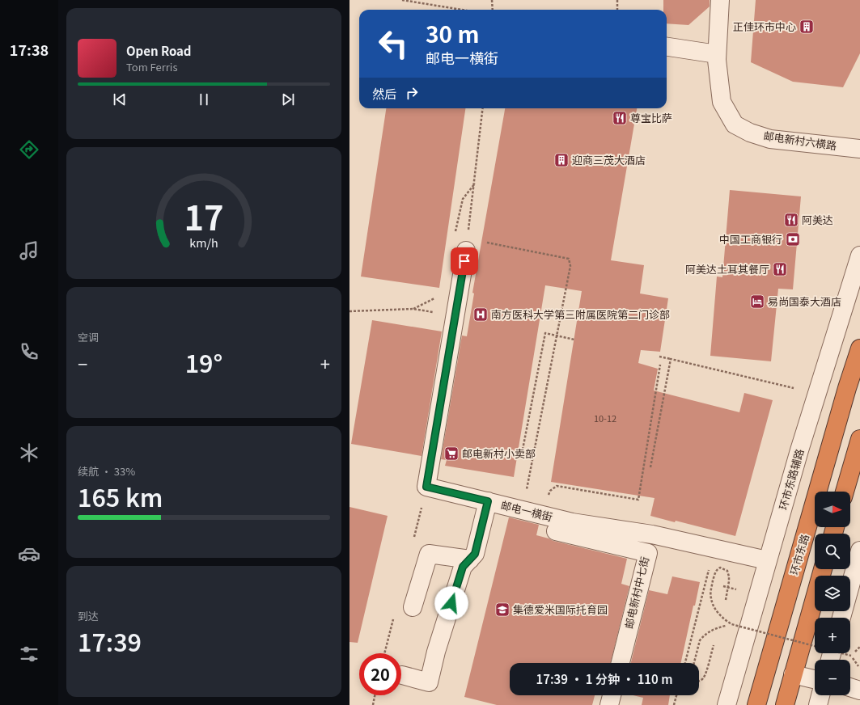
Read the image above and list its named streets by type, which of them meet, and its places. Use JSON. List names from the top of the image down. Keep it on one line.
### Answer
{"streets":{"highway":["环市东路"],"street":["邮电新村六横路","环市东路辅路","邮电一横街","邮电新村中七街"]},"crossings":[["环市东路辅路","邮电一横街"],["邮电一横街","邮电新村中七街"]],"places":{"building":["正佳环市中心","迎商三茂大酒店"],"restaurant":["尊宝比萨","阿美达","阿美达土耳其餐厅"],"bank":["中国工商银行"],"hotel":["易尚国泰大酒店"],"hospital":["南方医科大学第三附属医院第二门诊部"],"supermarket":["邮电新村小卖部"],"school or university":["集德爱米国际托育园"]},"house_numbers":["10-12"],"north":"right","page":{"tabs":"17:38","turn":["30 m","邮电一横街"],"song":["Open Road","Tom Ferris"],"then":"然后","tile":["空调",["续航 · 33%","165 km"],["到达","17:39"]],"heat":["−","19°","+"],"map_buttons":["+","−"],"limit":"20","trip":"17:39 · 1 分钟 · 110 m","gauge":["17","km/h"]}}
